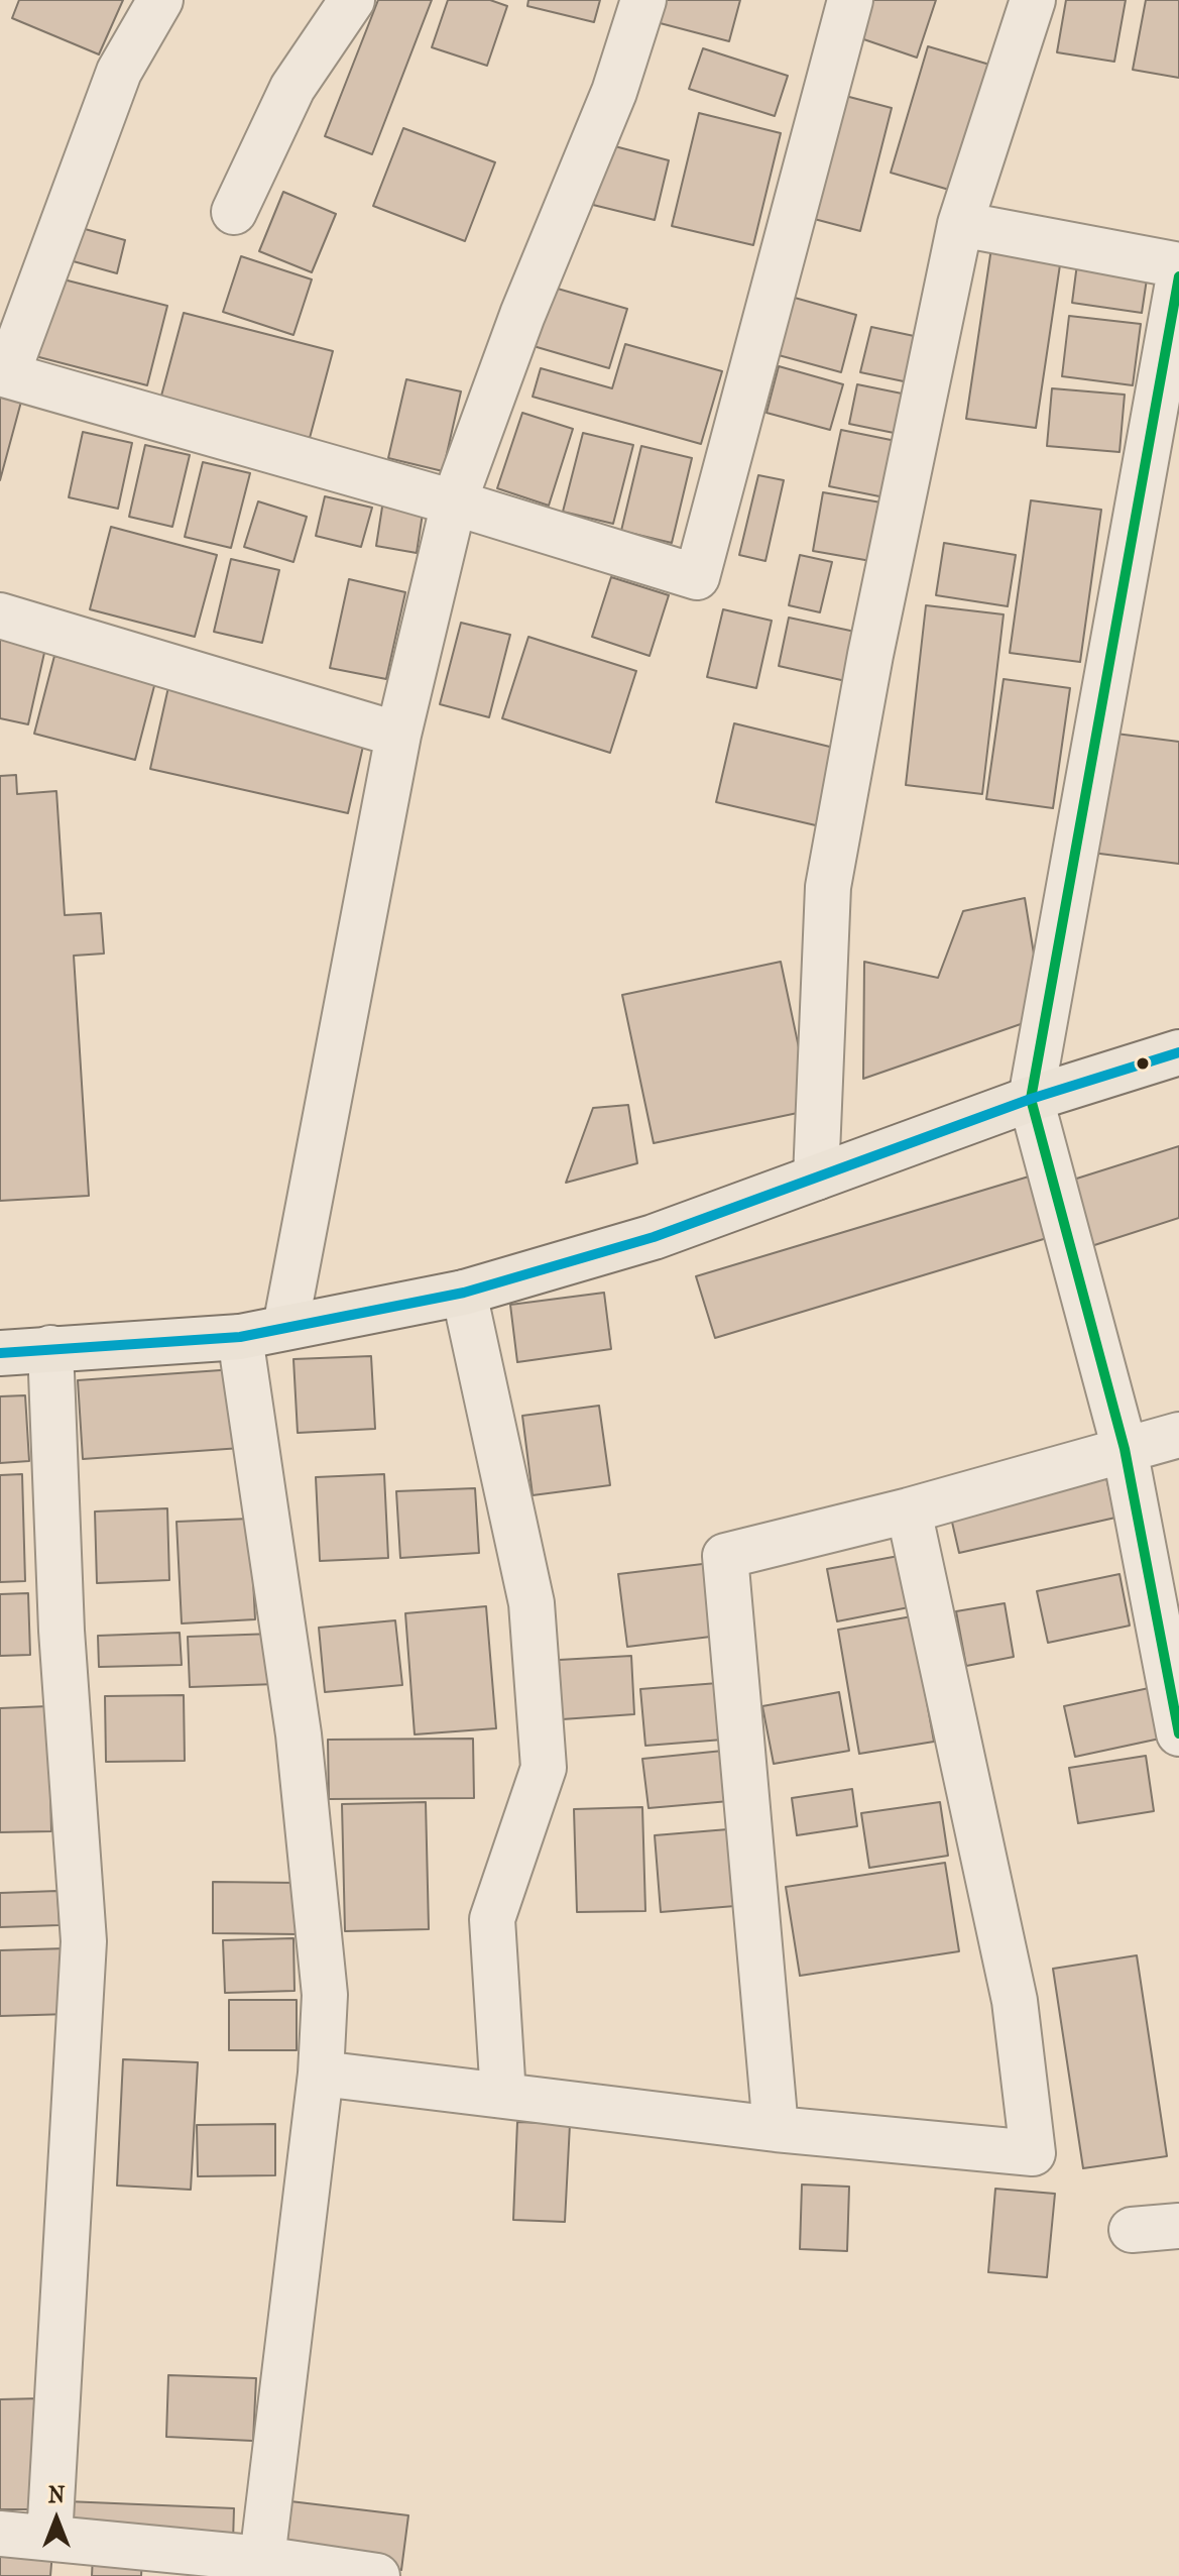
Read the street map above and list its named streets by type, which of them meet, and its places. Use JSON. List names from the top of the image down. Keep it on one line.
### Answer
{"north":"top"}
